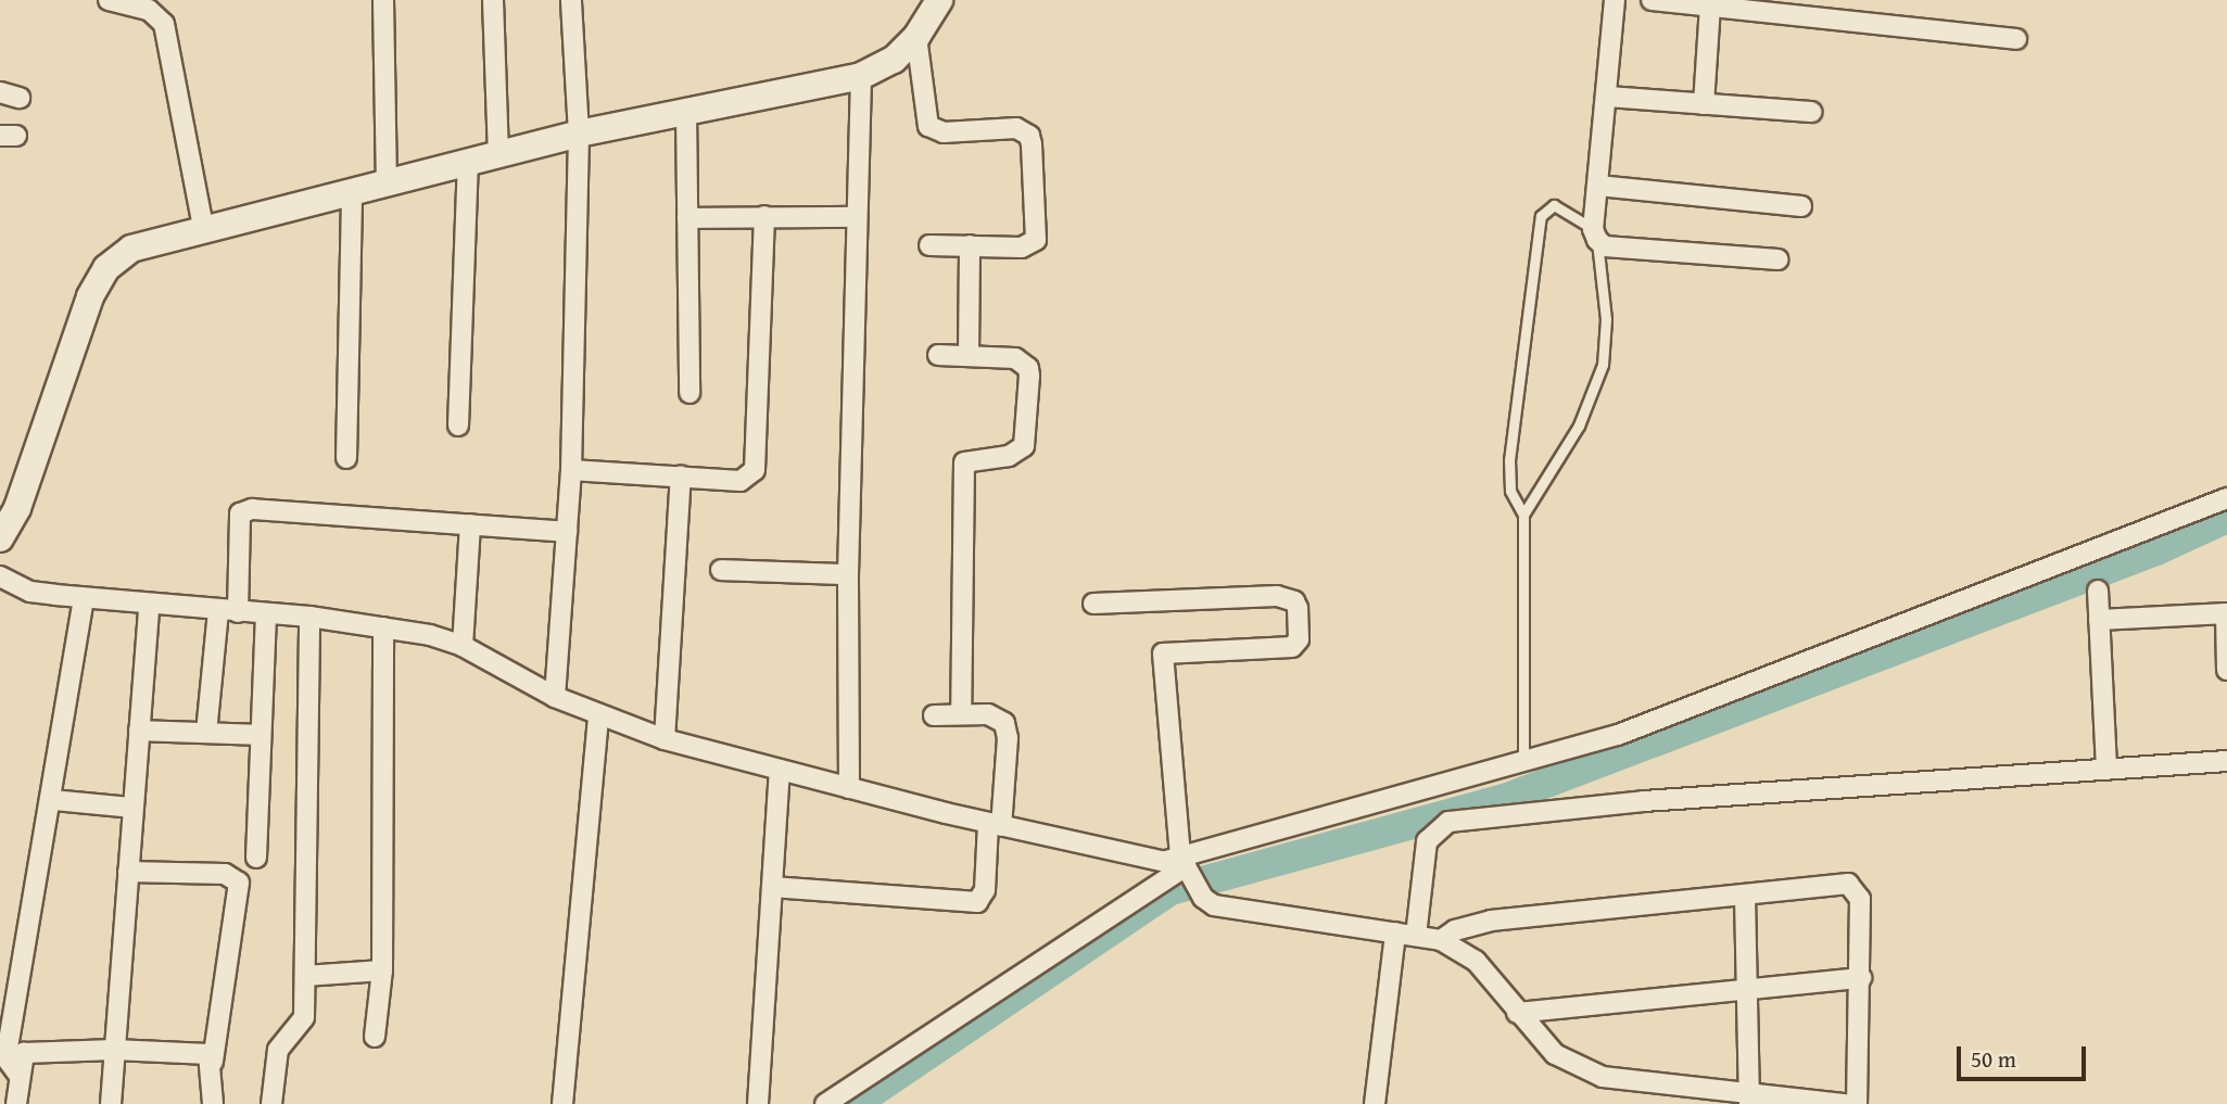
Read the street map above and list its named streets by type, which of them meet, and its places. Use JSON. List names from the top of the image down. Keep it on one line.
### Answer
{"scale_bar":"50 m"}
